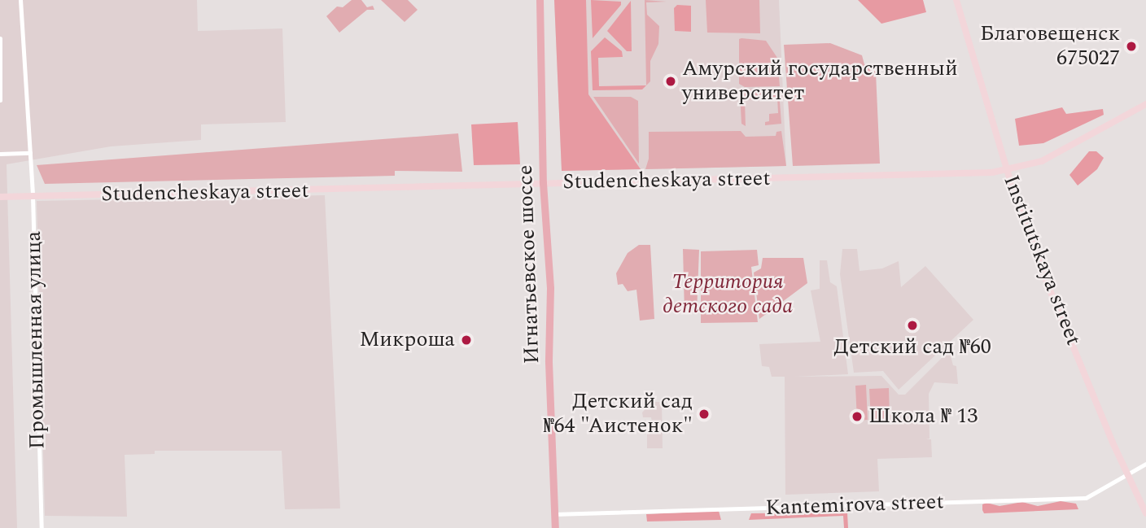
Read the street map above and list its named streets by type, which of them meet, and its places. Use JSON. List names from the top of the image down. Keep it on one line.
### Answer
{"streets":{"main road":["Studencheskaya street","Institutskaya street","Игнатьевское шоссе"],"street":["Промышленная улица","Kantemirova street"]},"crossings":[["Studencheskaya street","Institutskaya street"],["Studencheskaya street","Игнатьевское шоссе"],["Studencheskaya street","Промышленная улица"],["Institutskaya street","Kantemirova street"],["Игнатьевское шоссе","Kantemirova street"]],"parks":["Территория детского сада"],"places":["Благовещенск 675027","Амурский государственный университет","Детский сад №60","Микроша","Детский сад №64 \"Аистенок\"","Школа № 13"]}
